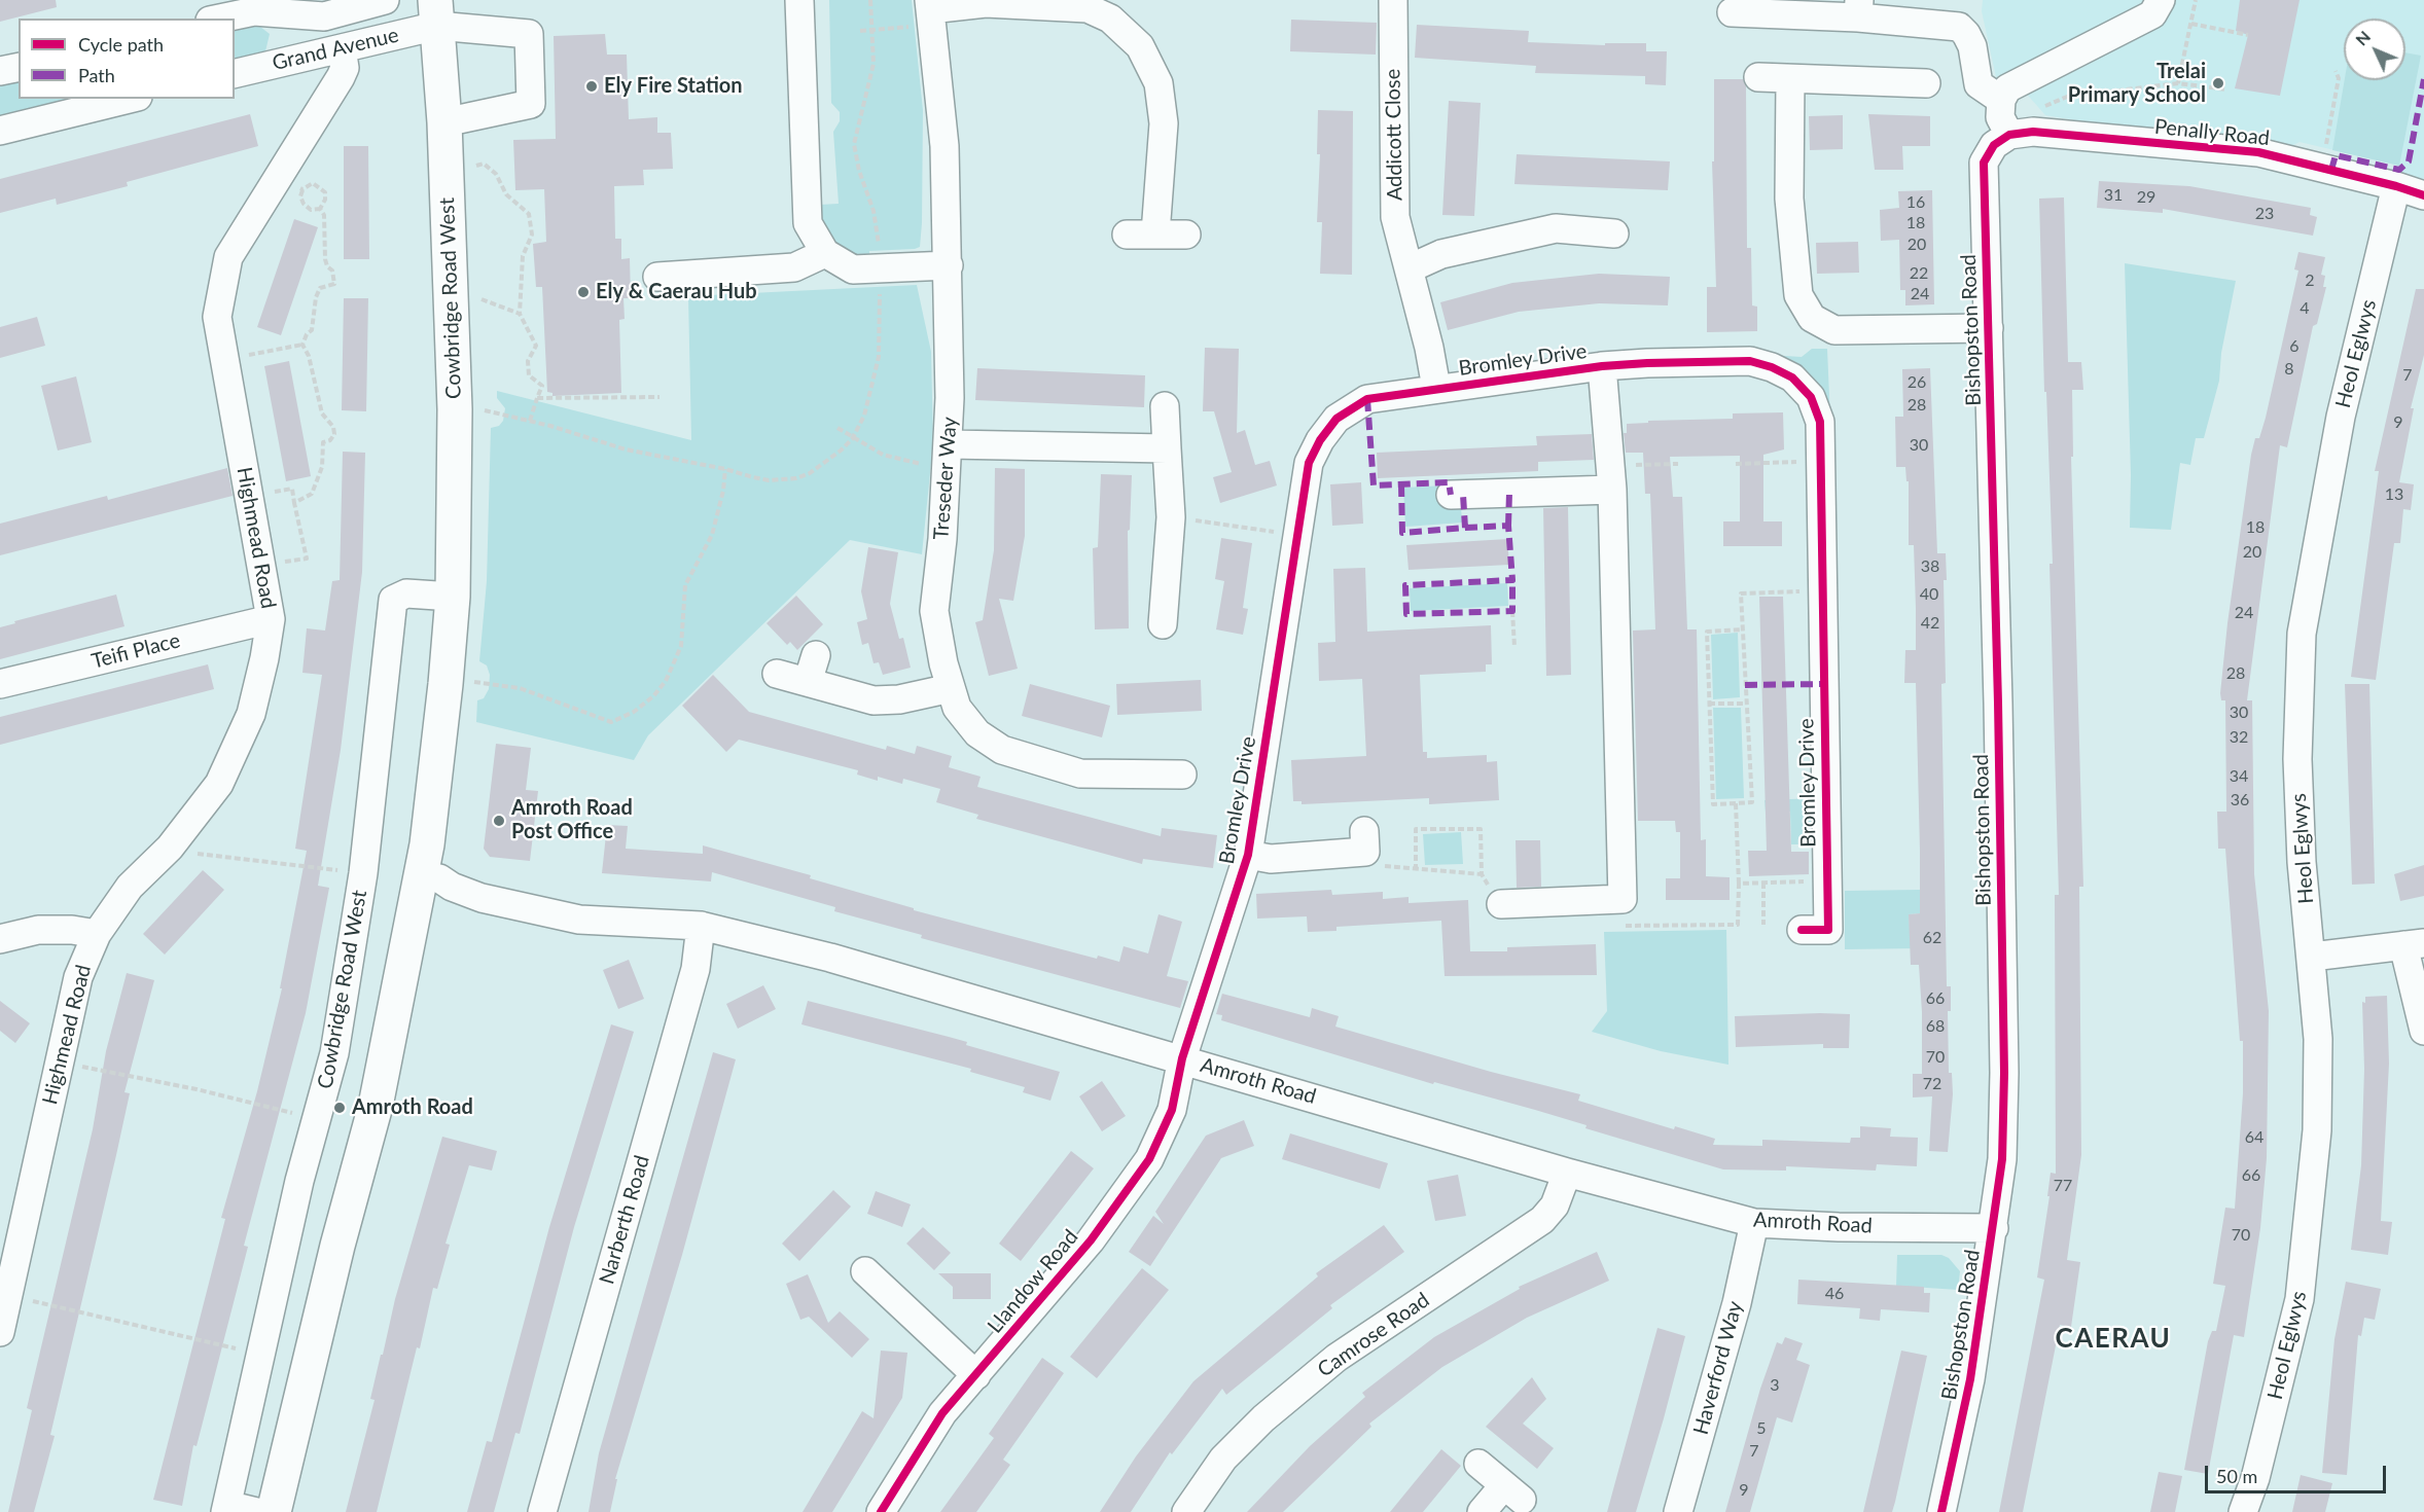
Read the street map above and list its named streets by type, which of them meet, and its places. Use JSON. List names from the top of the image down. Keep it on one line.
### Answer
{"streets":{"highway":["Cowbridge Road West"],"street":["Grand Avenue","Penally Road","Addicott Close","Bishopston Road","Heol Eglwys","Bromley Drive","Treseder Way","Highmead Road","Teifi Place","Amroth Road","Narberth Road","Llandow Road","Camrose Road","Haverford Way"]},"crossings":[["Grand Avenue","Cowbridge Road West"],["Grand Avenue","Highmead Road"],["Penally Road","Bishopston Road"],["Penally Road","Heol Eglwys"],["Addicott Close","Bromley Drive"],["Cowbridge Road West","Amroth Road"],["Bishopston Road","Amroth Road"],["Bromley Drive","Amroth Road"],["Bromley Drive","Llandow Road"],["Highmead Road","Teifi Place"],["Amroth Road","Narberth Road"],["Amroth Road","Llandow Road"],["Amroth Road","Camrose Road"],["Amroth Road","Haverford Way"]],"districts":["CAERAU"],"places":["Trelai Primary School","Ely Fire Station","Ely & Caerau Hub","Amroth Road Post Office","Amroth Road"],"house_numbers":["31","29","16","23","18","20","22","2","24","4","6","8","7","26","28","9","30","13","18","20","38","40","24","42","28","30","32","34","36","62","66","68","70","72","64","66","77","70","46","3","5","7","9"],"legend":["Cycle path","Path"],"scale_bar":"50 m","north":"top left"}
